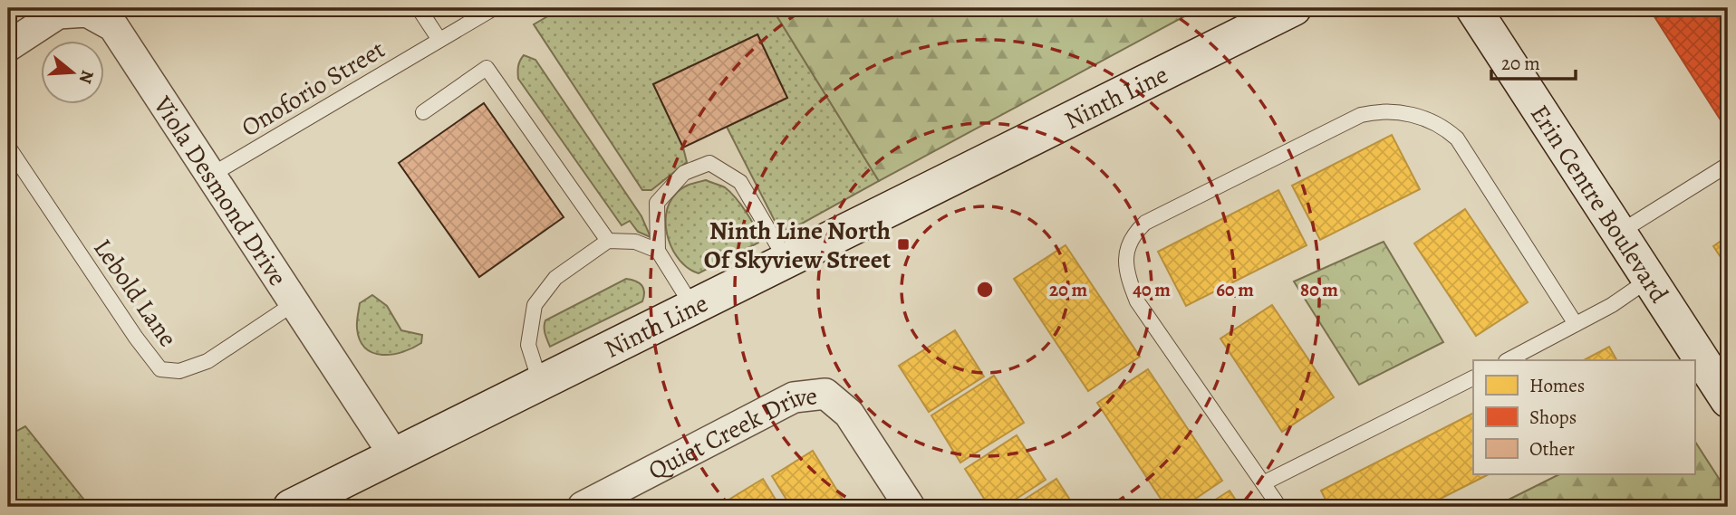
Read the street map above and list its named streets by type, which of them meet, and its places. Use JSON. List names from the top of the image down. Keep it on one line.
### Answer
{"streets":{"main road":["Ninth Line","Erin Centre Boulevard"],"street":["Viola Desmond Drive","Quiet Creek Drive"],"lane":["Onoforio Street","Lebold Lane"]},"crossings":[["Onoforio Street","Viola Desmond Drive"],["Ninth Line","Viola Desmond Drive"],["Viola Desmond Drive","Lebold Lane"]],"places":{"transit":["Ninth Line North Of Skyview Street"]},"legend":["Homes","Shops","Other"],"scale_bar":"20 m","north":"right","rings":["20 m","40 m","60 m","80 m"]}
